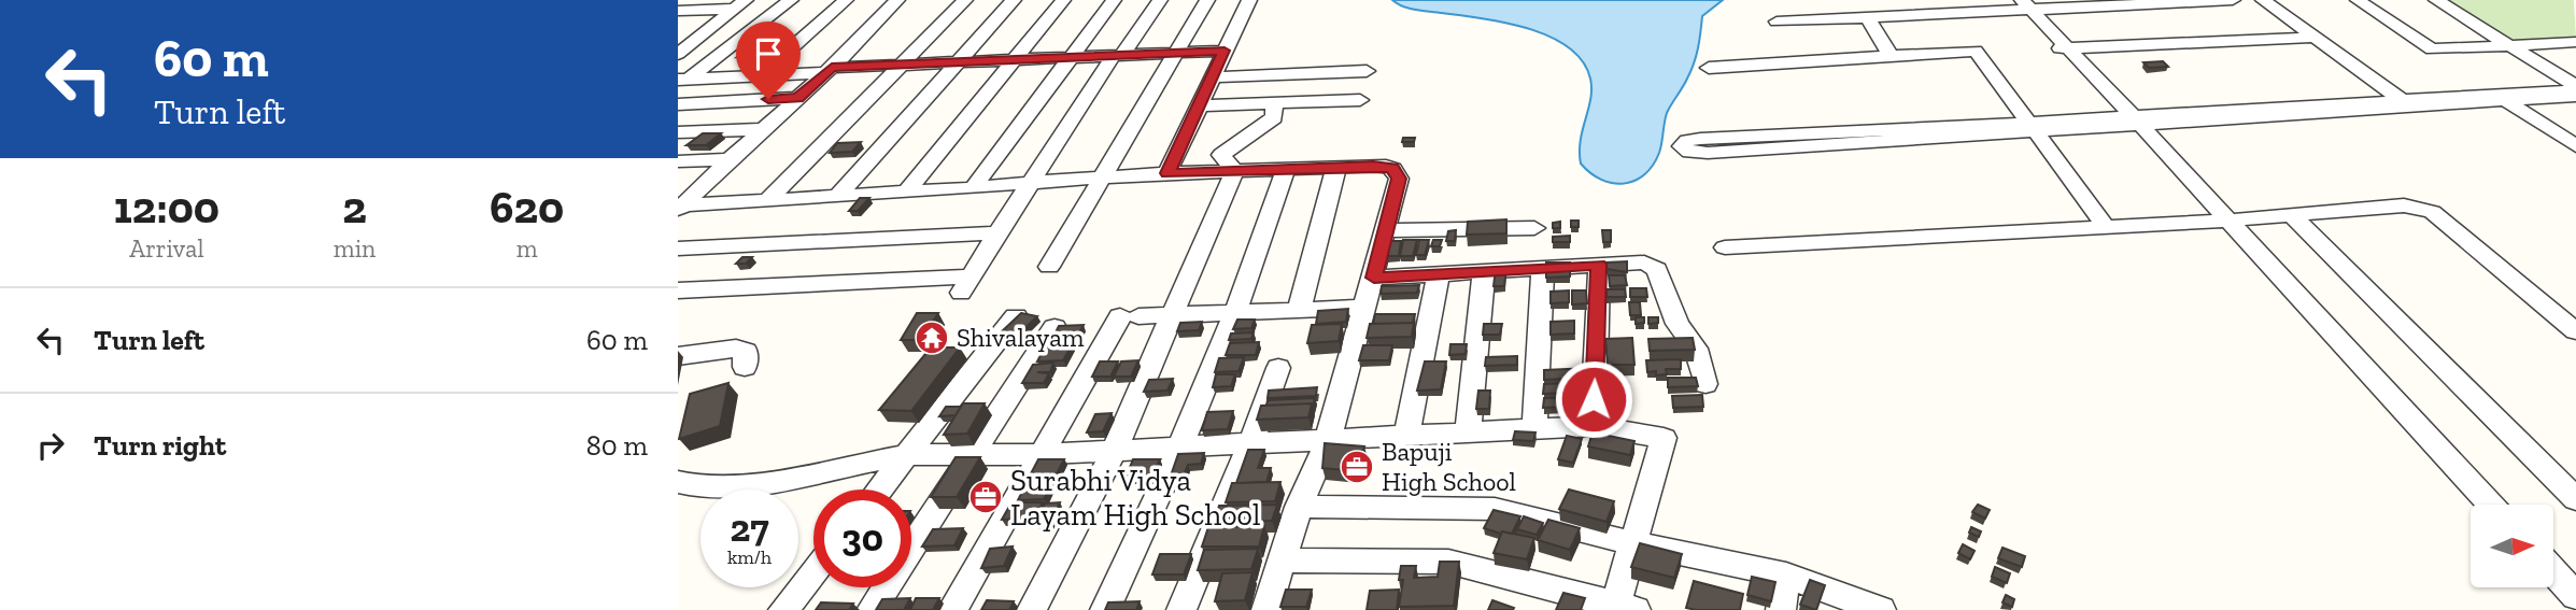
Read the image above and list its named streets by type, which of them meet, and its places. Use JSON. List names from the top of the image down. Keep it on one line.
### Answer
{"places":{"temple":["Shivalayam"],"office":["Bapuji High School","Surabhi Vidya Layam High School"]},"north":"right","page":{"turn":["60 m","Turn left"],"eta":["12:00","Arrival","2","min","620","m"],"list":[{"name":"Turn left","value":"60 m"},{"name":"Turn right","value":"80 m"}],"speed":"27 km/h","limit":"30"}}
